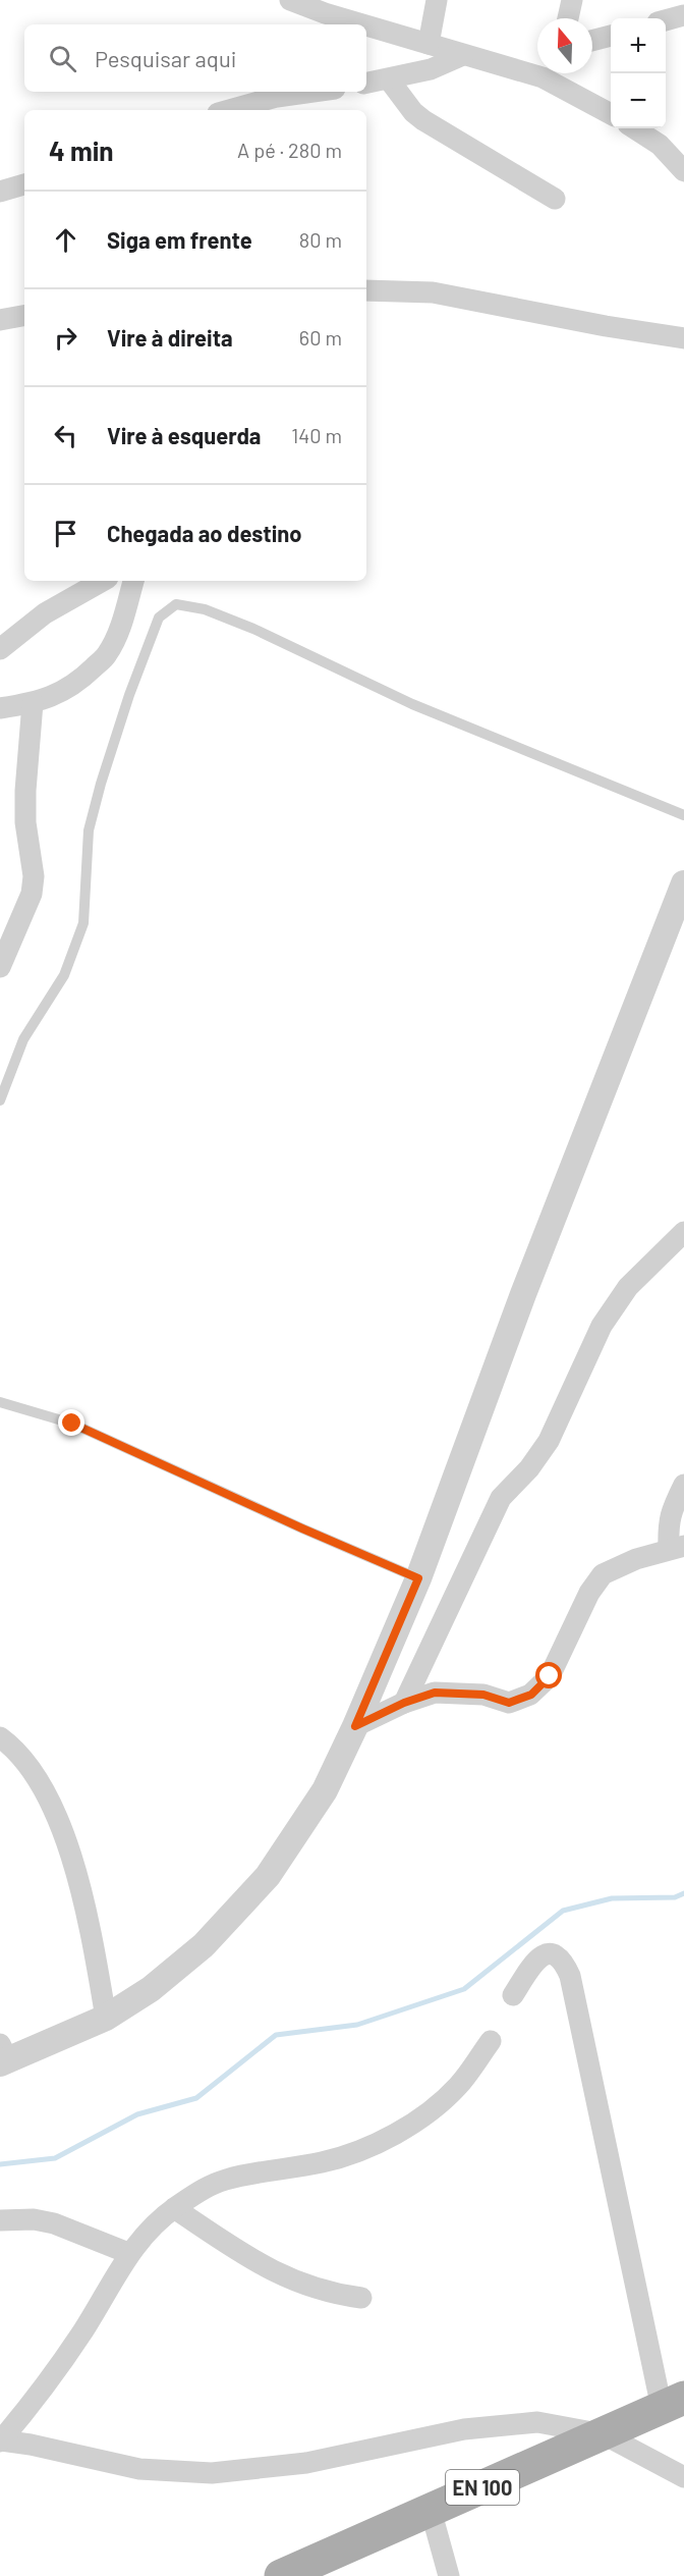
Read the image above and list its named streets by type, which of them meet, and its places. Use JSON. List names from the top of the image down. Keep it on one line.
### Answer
{"streets":{"main road":["EN 100"]},"north":"top","page":{"map_buttons":["+","−"],"search":"Pesquisar aqui","heading":["4 min","A pé · 280 m"],"list":[["Siga em frente","80 m"],["Vire à direita","60 m"],["Vire à esquerda","140 m"],"Chegada ao destino"]}}
